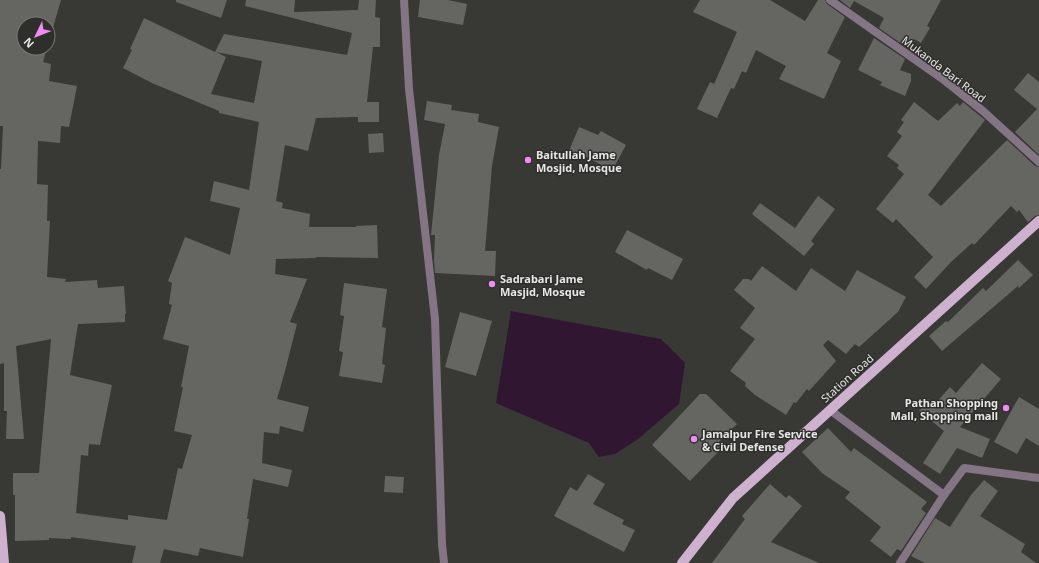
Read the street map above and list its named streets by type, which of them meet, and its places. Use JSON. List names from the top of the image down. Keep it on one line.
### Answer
{"streets":{"main road":["Station Road"],"street":["Mukanda Bari Road"]},"places":["Baitullah Jame Mosjid, Mosque","Sadrabari Jame Masjid, Mosque","Pathan Shopping Mall, Shopping mall","Jamalpur Fire Service & Civil Defense"],"north":"bottom left"}
